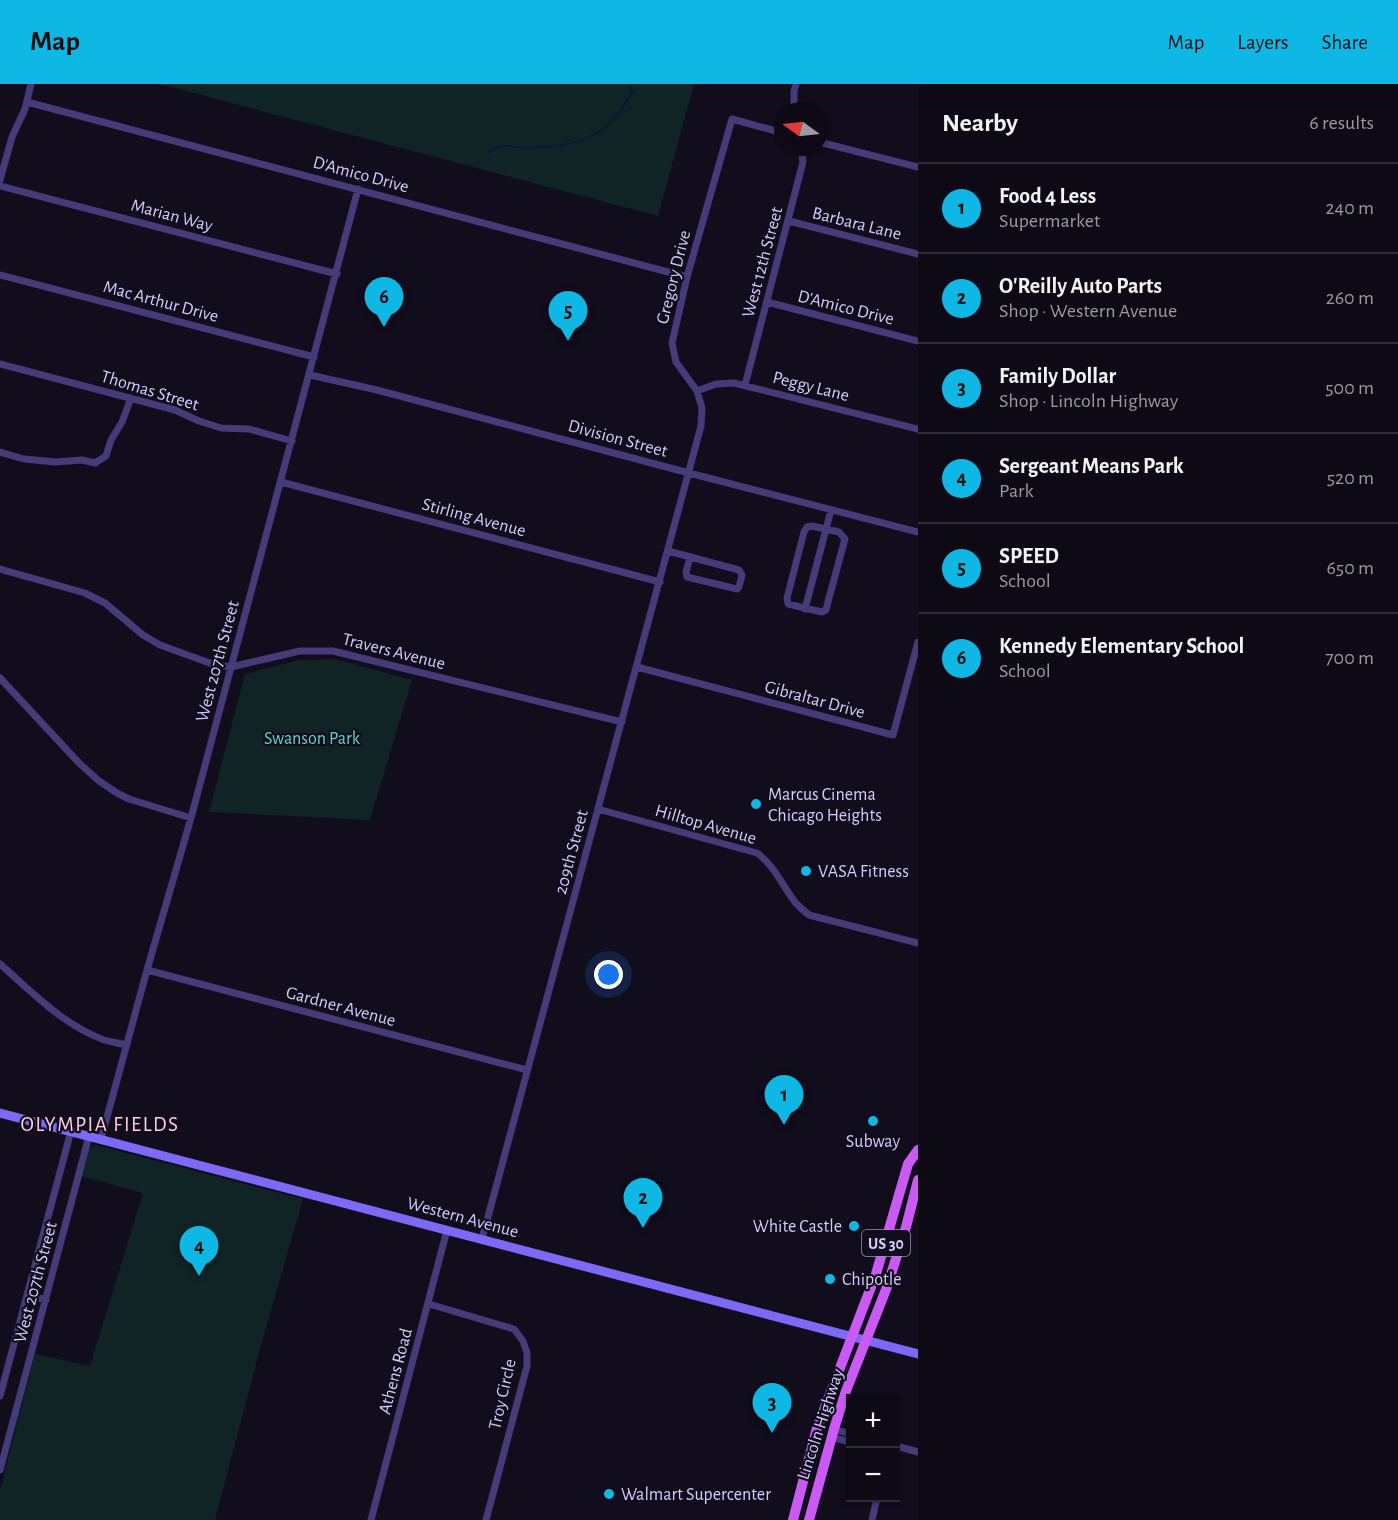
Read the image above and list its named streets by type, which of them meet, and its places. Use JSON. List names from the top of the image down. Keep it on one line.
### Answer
{"streets":{"main road":["Western Avenue","US 30","Lincoln Highway"],"street":["D'Amico Drive","Marian Way","Barbara Lane","West 12th Street","Gregory Drive","Mac Arthur Drive","Peggy Lane","Thomas Street","Division Street","Stirling Avenue","Travers Avenue","West 207th Street","Gibraltar Drive","Hilltop Avenue","209th Street","Gardner Avenue","Athens Road","Troy Circle"]},"crossings":[["D'Amico Drive","West 12th Street"],["D'Amico Drive","Gregory Drive"],["D'Amico Drive","West 207th Street"],["Marian Way","West 207th Street"],["Barbara Lane","West 12th Street"],["West 12th Street","Peggy Lane"],["Gregory Drive","Peggy Lane"],["Gregory Drive","Division Street"],["Gregory Drive","209th Street"],["Mac Arthur Drive","West 207th Street"],["Thomas Street","West 207th Street"],["Division Street","West 207th Street"],["Division Street","209th Street"],["Stirling Avenue","West 207th Street"],["Stirling Avenue","209th Street"],["Travers Avenue","West 207th Street"],["Travers Avenue","209th Street"],["West 207th Street","Gardner Avenue"],["West 207th Street","Western Avenue"],["Gibraltar Drive","209th Street"],["Hilltop Avenue","209th Street"],["209th Street","Gardner Avenue"],["209th Street","Western Avenue"],["Western Avenue","US 30"],["Western Avenue","Athens Road"],["Western Avenue","Lincoln Highway"],["US 30","Lincoln Highway"],["Athens Road","Troy Circle"]],"districts":["OLYMPIA FIELDS"],"parks":["Swanson Park"],"places":["Marcus Cinema Chicago Heights","VASA Fitness","Subway","White Castle","Chipotle","Walmart Supercenter"],"north":"left","page":{"header":"Map","nav":["Map","Layers","Share"],"heading":["Nearby","6 results"],"list":[{"mark":"1","name":"Food 4 Less","note":"Supermarket","value":"240 m"},{"mark":"2","name":"O'Reilly Auto Parts","note":"Shop · Western Avenue","value":"260 m"},{"mark":"3","name":"Family Dollar","note":"Shop · Lincoln Highway","value":"500 m"},{"mark":"4","name":"Sergeant Means Park","note":"Park","value":"520 m"},{"mark":"5","name":"SPEED","note":"School","value":"650 m"},{"mark":"6","name":"Kennedy Elementary School","note":"School","value":"700 m"}],"pins":["6","5","1","2","4","3"],"map_buttons":["+","−"]}}
